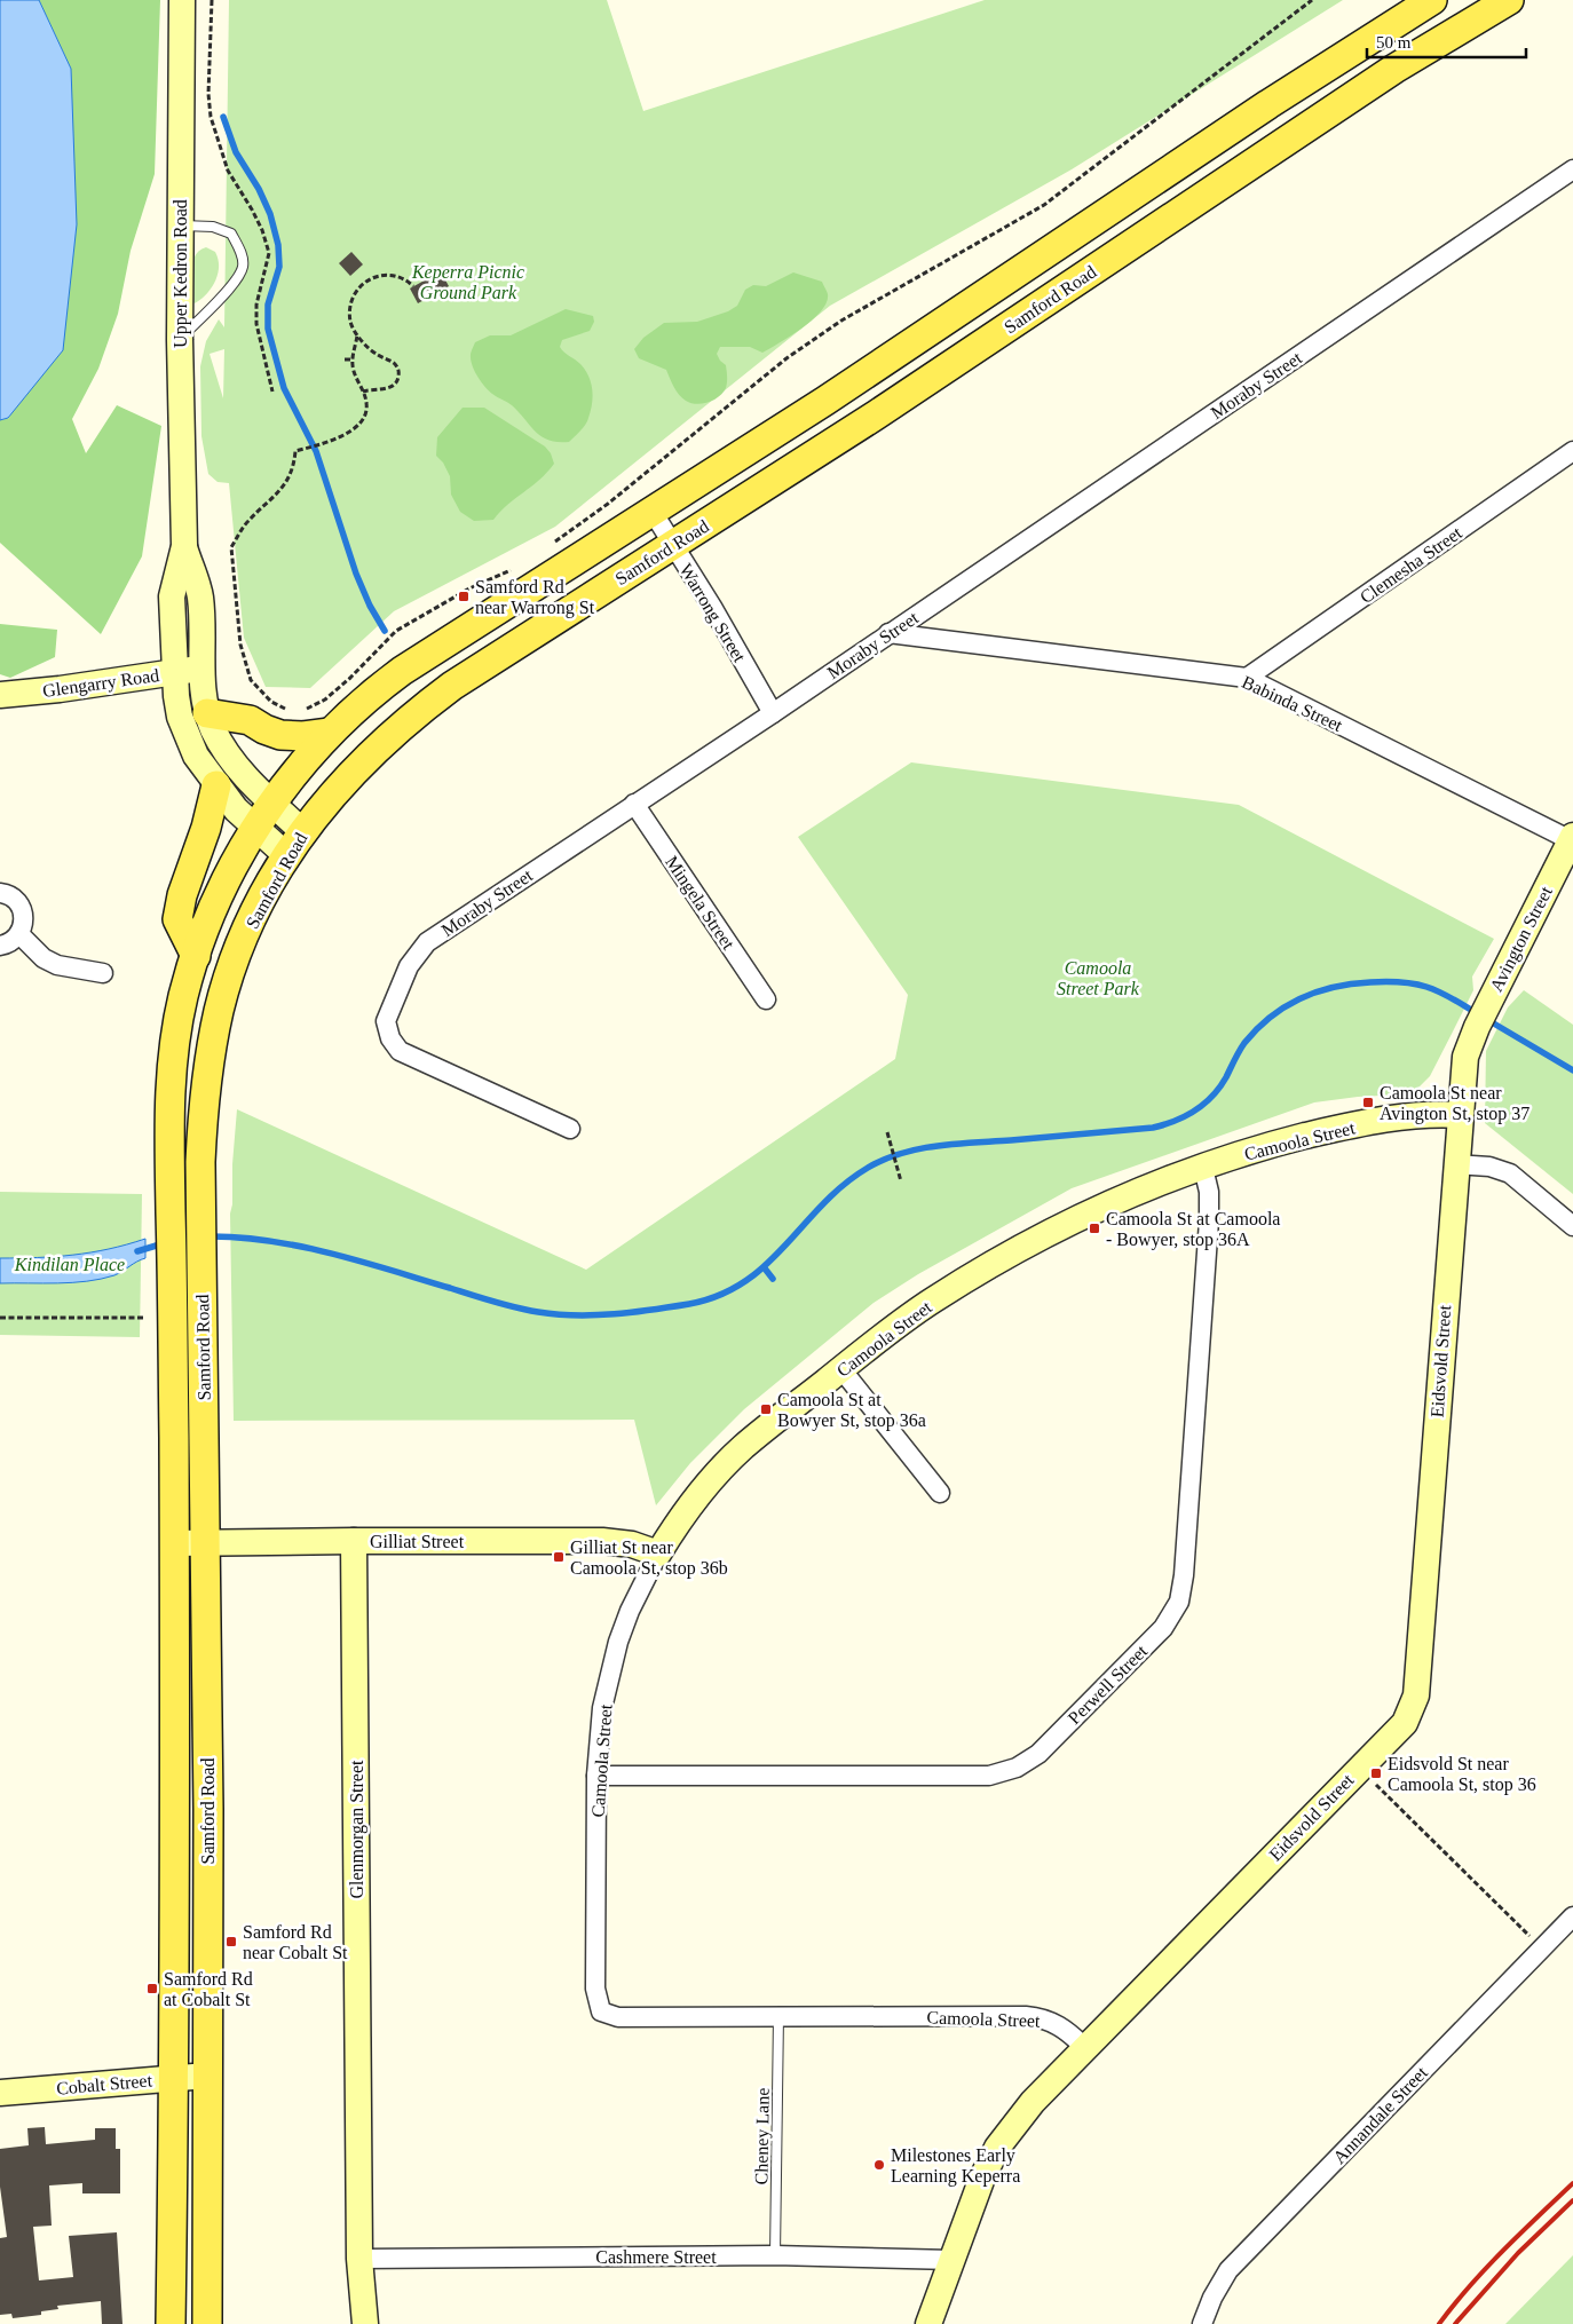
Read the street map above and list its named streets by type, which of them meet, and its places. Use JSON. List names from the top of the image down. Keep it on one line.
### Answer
{"streets":{"main road":["Samford Road"],"street":["Upper Kedron Road","Moraby Street","Clemesha Street","Warrong Street","Glengarry Road","Babinda Street","Mingela Street","Avington Street","Camoola Street","Eidsvold Street","Gilliat Street","Perwell Street","Glenmorgan Street","Cobalt Street","Annandale Street","Cashmere Street"],"lane":["Cheney Lane"]},"crossings":[["Upper Kedron Road","Samford Road"],["Upper Kedron Road","Glengarry Road"],["Samford Road","Warrong Street"],["Samford Road","Gilliat Street"],["Samford Road","Cobalt Street"],["Moraby Street","Warrong Street"],["Moraby Street","Babinda Street"],["Moraby Street","Mingela Street"],["Clemesha Street","Babinda Street"],["Babinda Street","Avington Street"],["Avington Street","Eidsvold Street"],["Camoola Street","Eidsvold Street"],["Camoola Street","Gilliat Street"],["Camoola Street","Perwell Street"],["Camoola Street","Cheney Lane"],["Eidsvold Street","Cashmere Street"],["Gilliat Street","Glenmorgan Street"],["Glenmorgan Street","Cashmere Street"],["Cheney Lane","Cashmere Street"]],"parks":["Keperra Picnic Ground Park","Camoola Street Park","Kindilan Place"],"places":{"transit":["Samford Rd near Warrong St","Camoola St near Avington St, stop 37","Camoola St at Camoola - Bowyer, stop 36A","Camoola St at Bowyer St, stop 36a","Gilliat St near Camoola St, stop 36b","Eidsvold St near Camoola St, stop 36","Samford Rd near Cobalt St","Samford Rd at Cobalt St"],"other":["Milestones Early Learning Keperra"]},"scale_bar":"50 m"}
